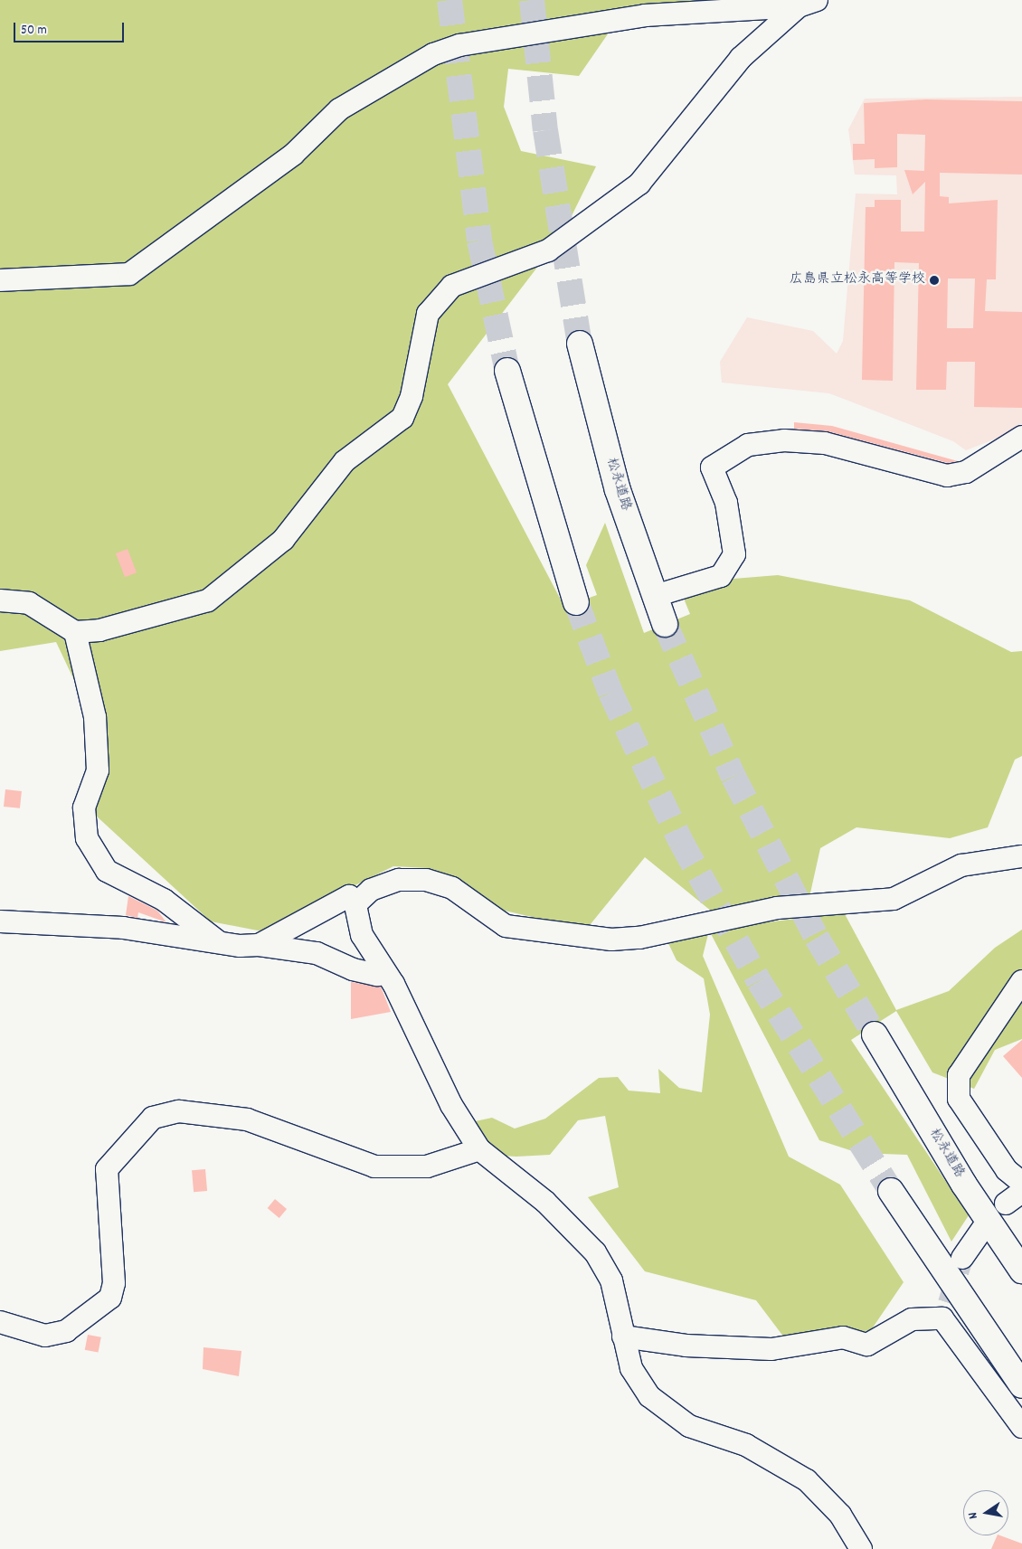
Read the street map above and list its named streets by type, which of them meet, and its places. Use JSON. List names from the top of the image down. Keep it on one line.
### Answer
{"streets":{"highway":["松永道路"]},"places":["広島県立松永高等学校"],"scale_bar":"50 m","north":"left"}
